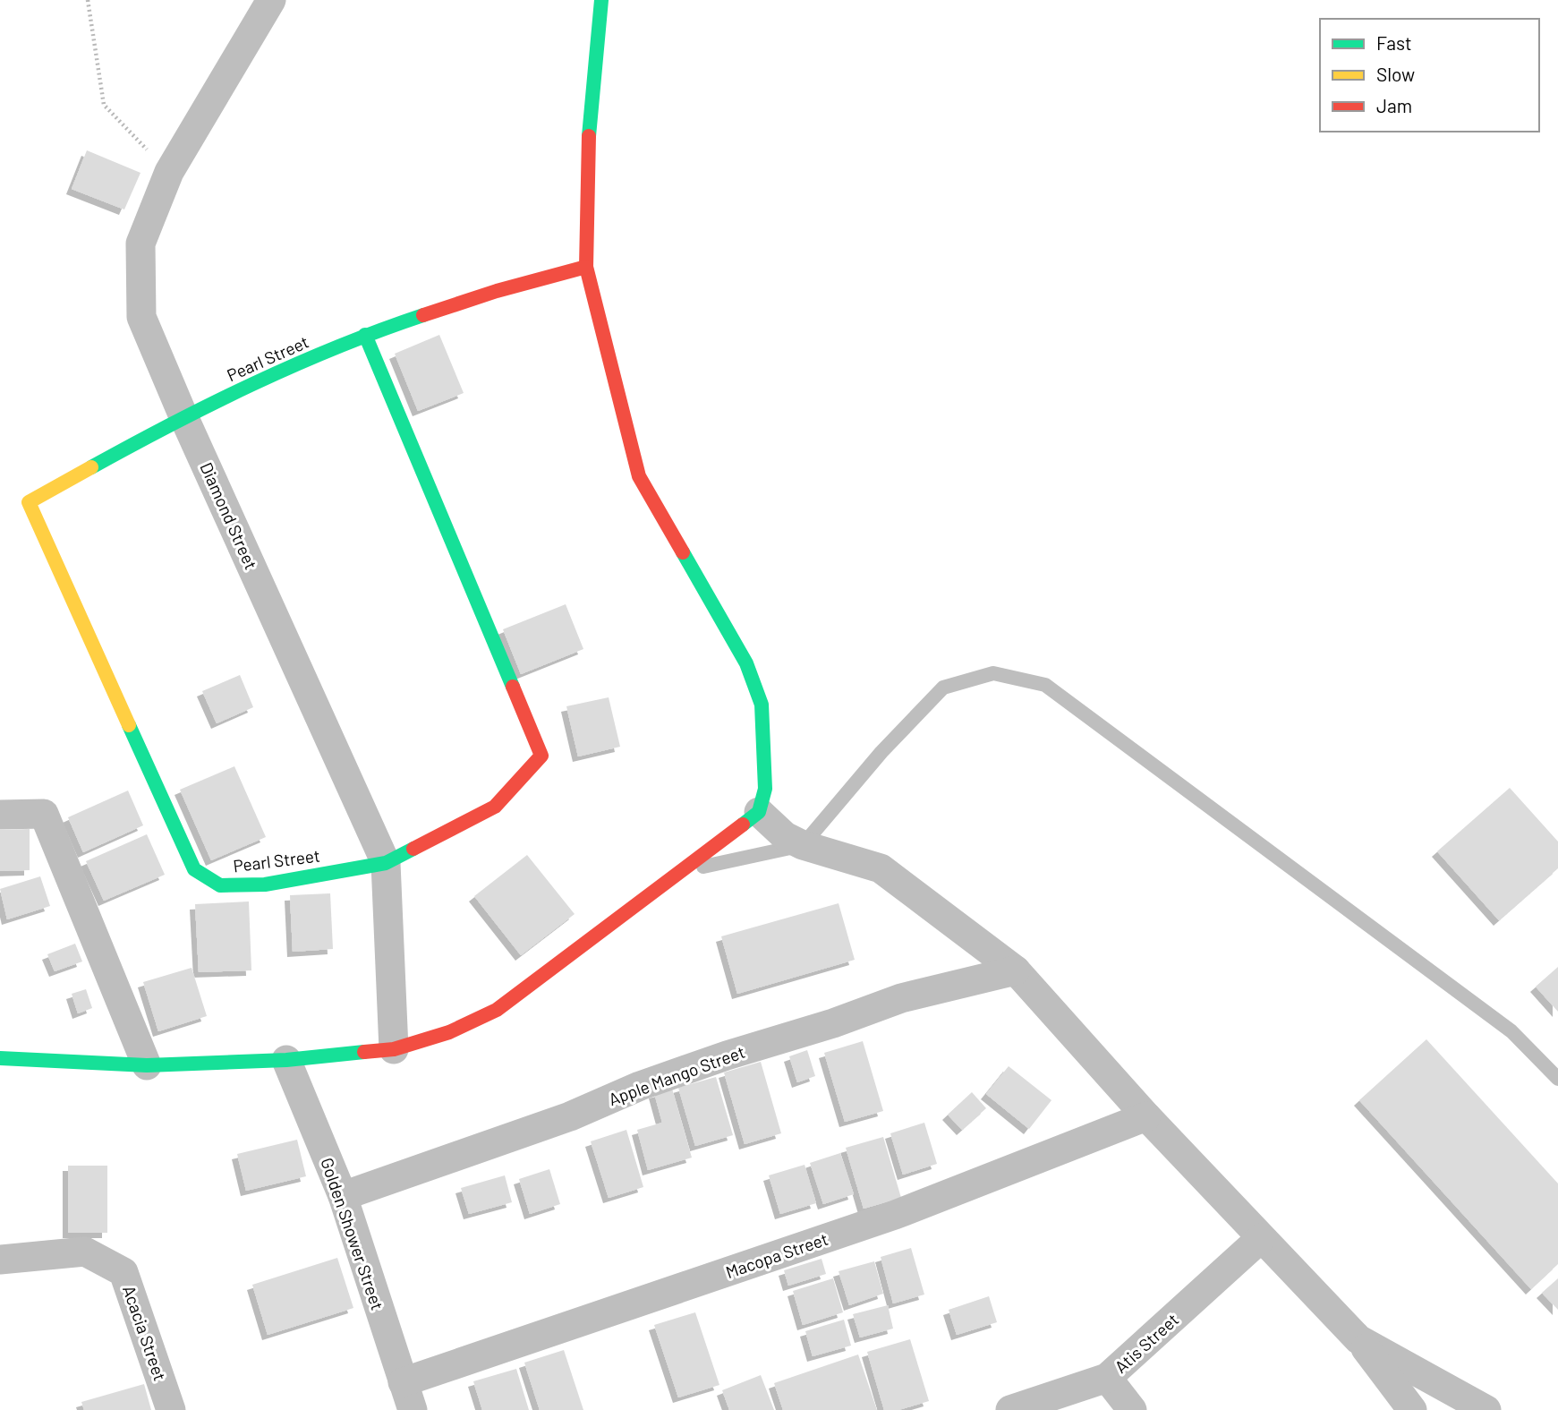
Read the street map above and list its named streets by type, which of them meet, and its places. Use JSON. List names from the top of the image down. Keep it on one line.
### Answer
{"streets":{"street":["Pearl Street","Diamond Street","Apple Mango Street","Golden Shower Street","Macopa Street","Acacia Street","Atis Street"]},"crossings":[["Pearl Street","Diamond Street"],["Apple Mango Street","Golden Shower Street"],["Golden Shower Street","Macopa Street"]],"legend":["Fast","Slow","Jam"]}
